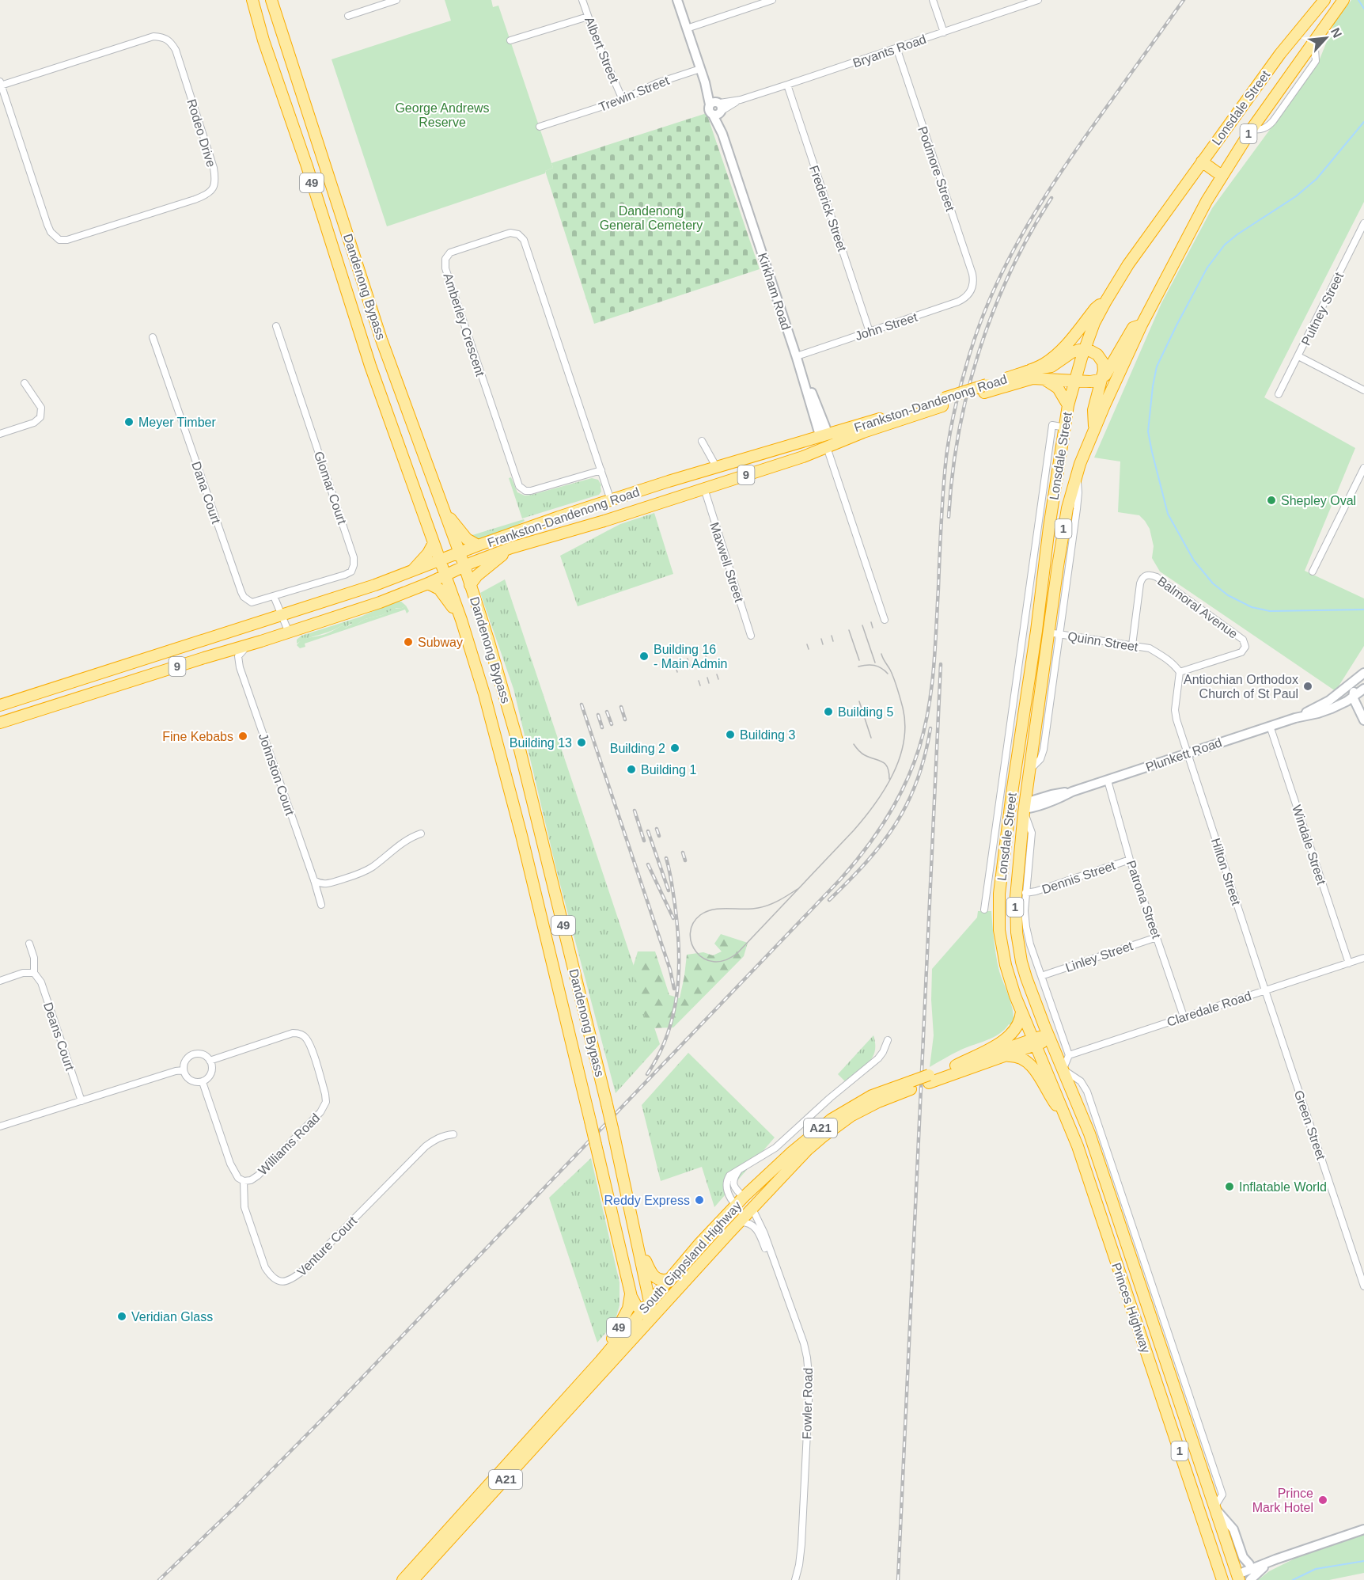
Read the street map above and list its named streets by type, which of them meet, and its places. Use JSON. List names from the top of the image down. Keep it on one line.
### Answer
{"streets":{"highway":["Lonsdale Street","1","49","Dandenong Bypass","Kirkham Road","Frankston-Dandenong Road","9","A21","South Gippsland Highway","Princes Highway"],"main road":["Plunkett Road"],"street":["Albert Street","Bryants Road","Trewin Street","Rodeo Drive","Podmore Street","Frederick Street","Pultney Street","Amberley Crescent","John Street","Glomar Court","Dana Court","Maxwell Street","Balmoral Avenue","Quinn Street","Johnston Court","Windale Street","Hilton Street","Dennis Street","Patrona Street","Linley Street","Claredale Road","Deans Court","Green Street","Williams Road","Venture Court","Fowler Road"]},"crossings":[["Albert Street","Trewin Street"],["Bryants Road","Podmore Street"],["Bryants Road","Frederick Street"],["Bryants Road","Kirkham Road"],["Trewin Street","Kirkham Road"],["Lonsdale Street","Frankston-Dandenong Road"],["Lonsdale Street","9"],["Lonsdale Street","Quinn Street"],["Lonsdale Street","Plunkett Road"],["Lonsdale Street","Dennis Street"],["Lonsdale Street","Linley Street"],["Lonsdale Street","Claredale Road"],["Lonsdale Street","South Gippsland Highway"],["Lonsdale Street","Princes Highway"],["Podmore Street","John Street"],["49","Dandenong Bypass"],["49","South Gippsland Highway"],["Frederick Street","John Street"],["Dandenong Bypass","Frankston-Dandenong Road"],["Dandenong Bypass","South Gippsland Highway"],["Kirkham Road","John Street"],["Kirkham Road","Frankston-Dandenong Road"],["Amberley Crescent","Frankston-Dandenong Road"],["Frankston-Dandenong Road","9"],["Frankston-Dandenong Road","Maxwell Street"],["Frankston-Dandenong Road","Johnston Court"],["Glomar Court","Dana Court"],["Balmoral Avenue","Quinn Street"],["Plunkett Road","Windale Street"],["Plunkett Road","Hilton Street"],["Plunkett Road","Patrona Street"],["Windale Street","Claredale Road"],["Hilton Street","Claredale Road"],["Hilton Street","Green Street"],["Dennis Street","Patrona Street"],["Patrona Street","Linley Street"],["Patrona Street","Claredale Road"],["Claredale Road","Green Street"],["Williams Road","Venture Court"],["South Gippsland Highway","Princes Highway"],["South Gippsland Highway","Fowler Road"]],"parks":["George Andrews Reserve","Dandenong General Cemetery"],"places":["Meyer Timber","Shepley Oval","Subway","Building 16 - Main Admin","Antiochian Orthodox Church of St Paul","Building 5","Building 3","Fine Kebabs","Building 13","Building 2","Building 1","Inflatable World","Reddy Express","Veridian Glass","Prince Mark Hotel"],"north":"top right"}
